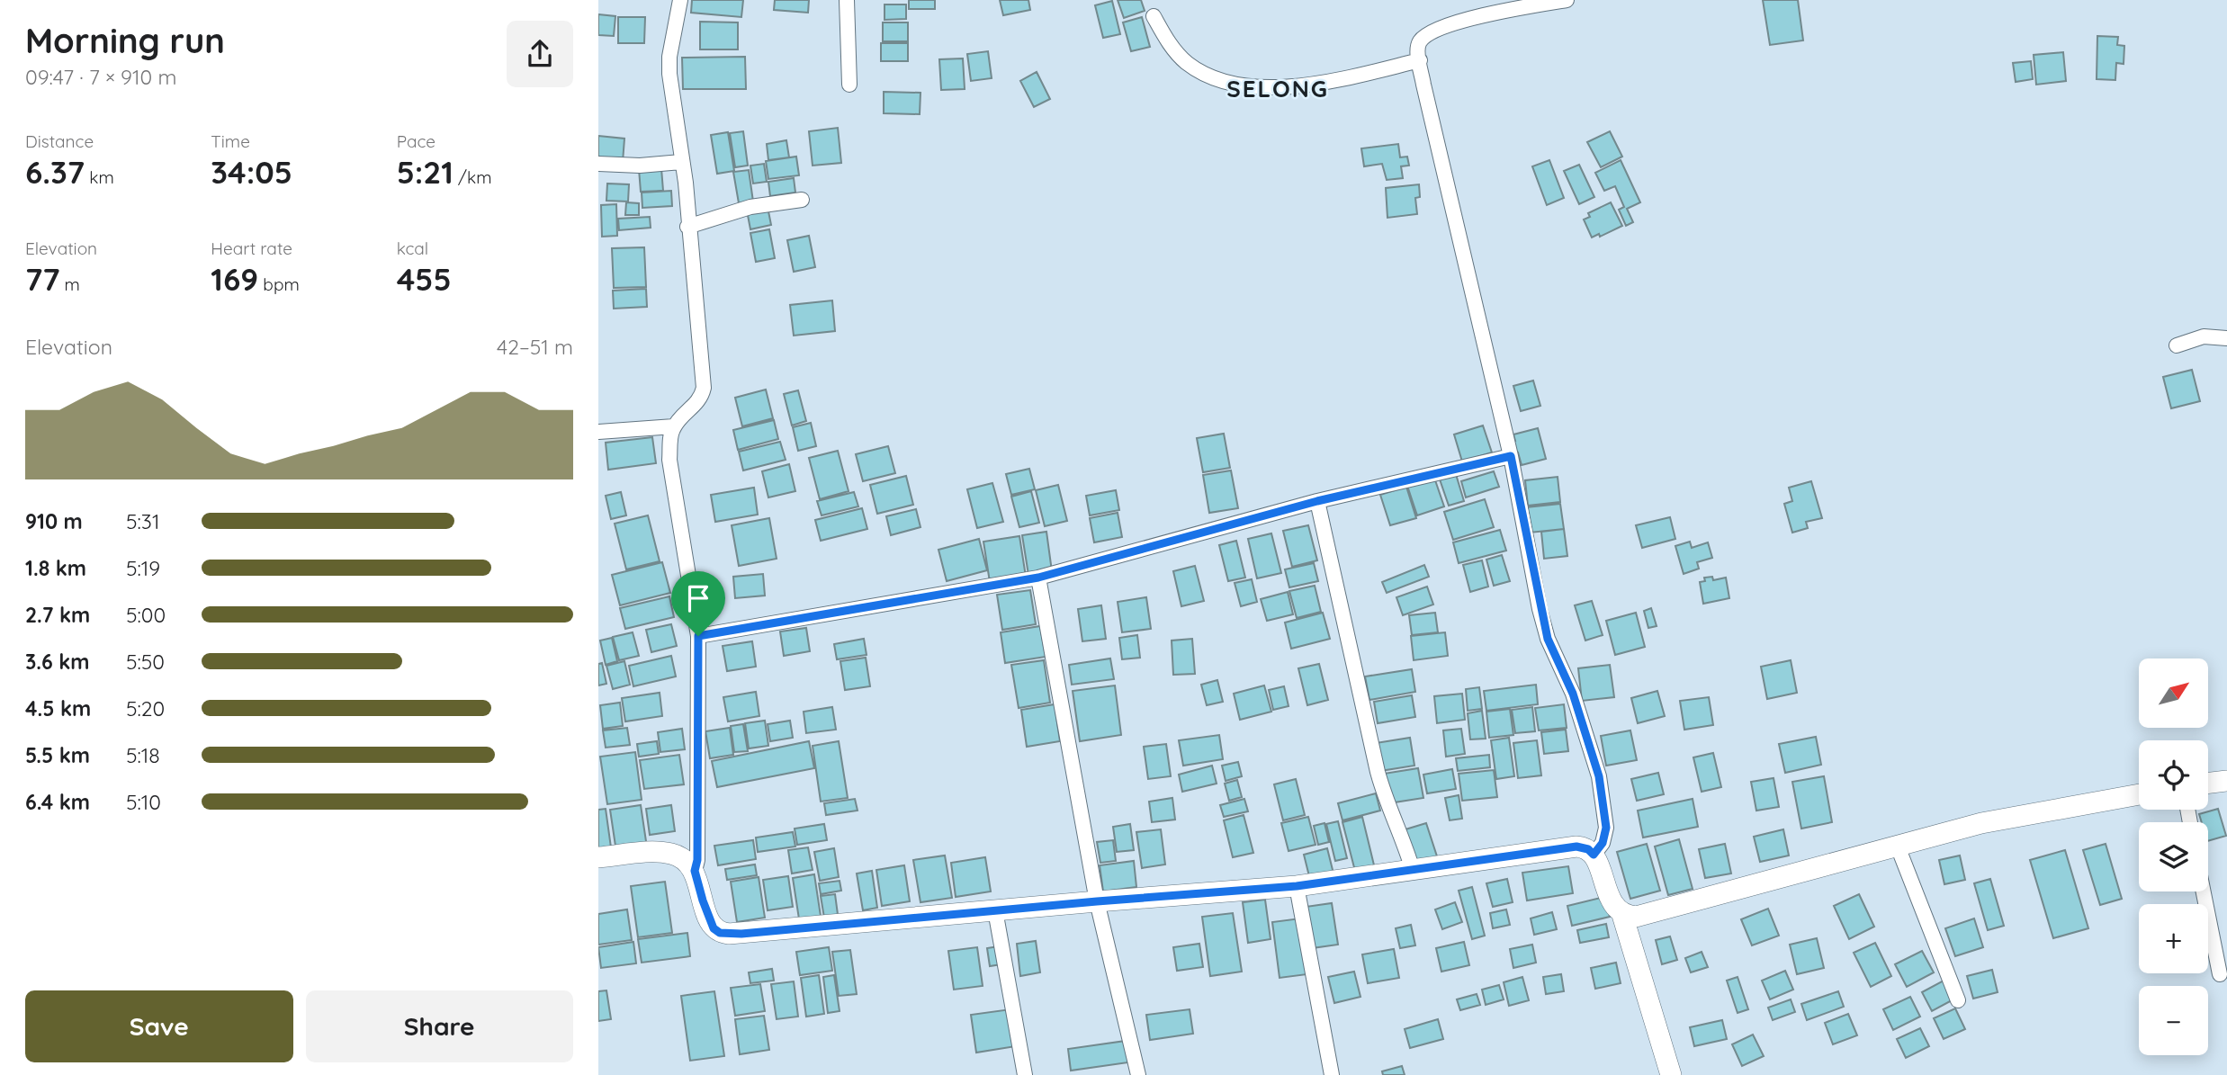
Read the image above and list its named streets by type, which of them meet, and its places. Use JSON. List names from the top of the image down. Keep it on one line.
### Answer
{"districts":["SELONG"],"north":"top right","page":{"heading":["Morning run","09:47 · 7 × 910 m"],"stats":[["Distance","6.37 km"],["Time","34:05"],["Pace","5:21 /km"],["Elevation","77 m"],["Heart rate","169 bpm"],["kcal","455"]],"chart":["Elevation","42–51 m"],"list":[{"name":"910 m","note":"5:31"},{"name":"1.8 km","note":"5:19"},{"name":"2.7 km","note":"5:00"},{"name":"3.6 km","note":"5:50"},{"name":"4.5 km","note":"5:20"},{"name":"5.5 km","note":"5:18"},{"name":"6.4 km","note":"5:10"}],"map_buttons":["+","−"],"buttons":["Save","Share"]}}
